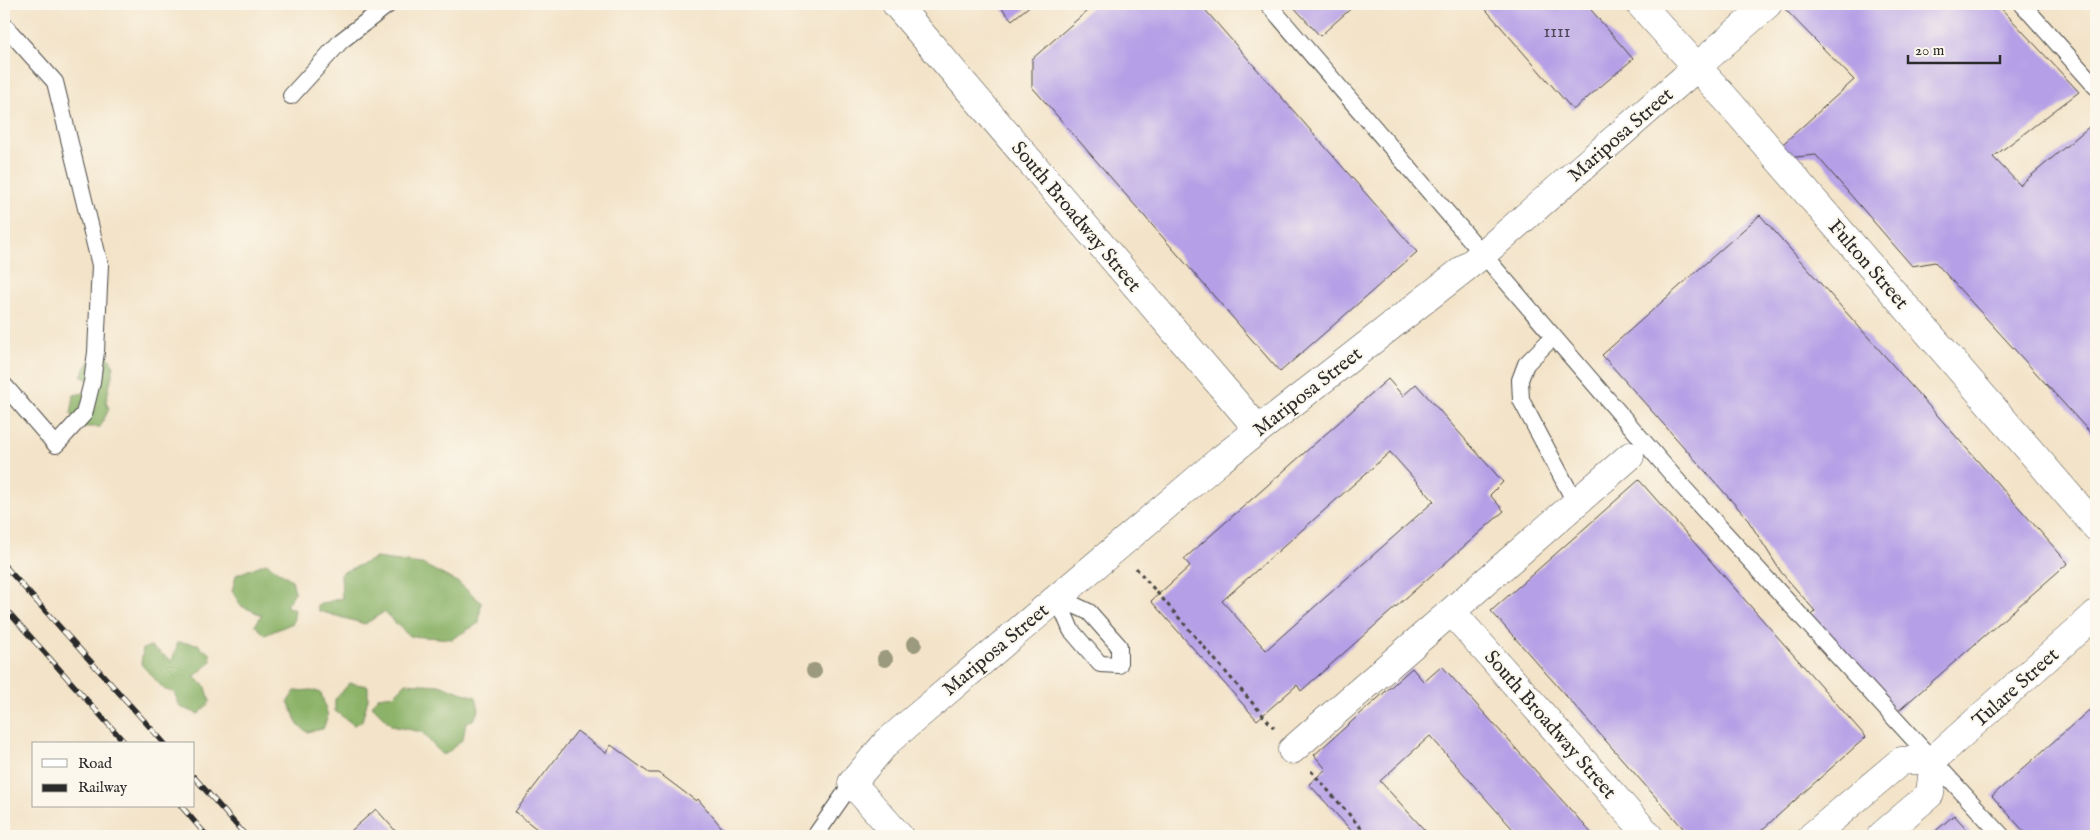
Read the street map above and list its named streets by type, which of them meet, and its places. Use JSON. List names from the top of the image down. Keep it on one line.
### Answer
{"streets":{"street":["Mariposa Street","South Broadway Street","Fulton Street","Tulare Street"]},"crossings":[["Mariposa Street","South Broadway Street"],["Mariposa Street","Fulton Street"]],"house_numbers":["1111"],"legend":["Road","Railway"],"scale_bar":"20 m"}
